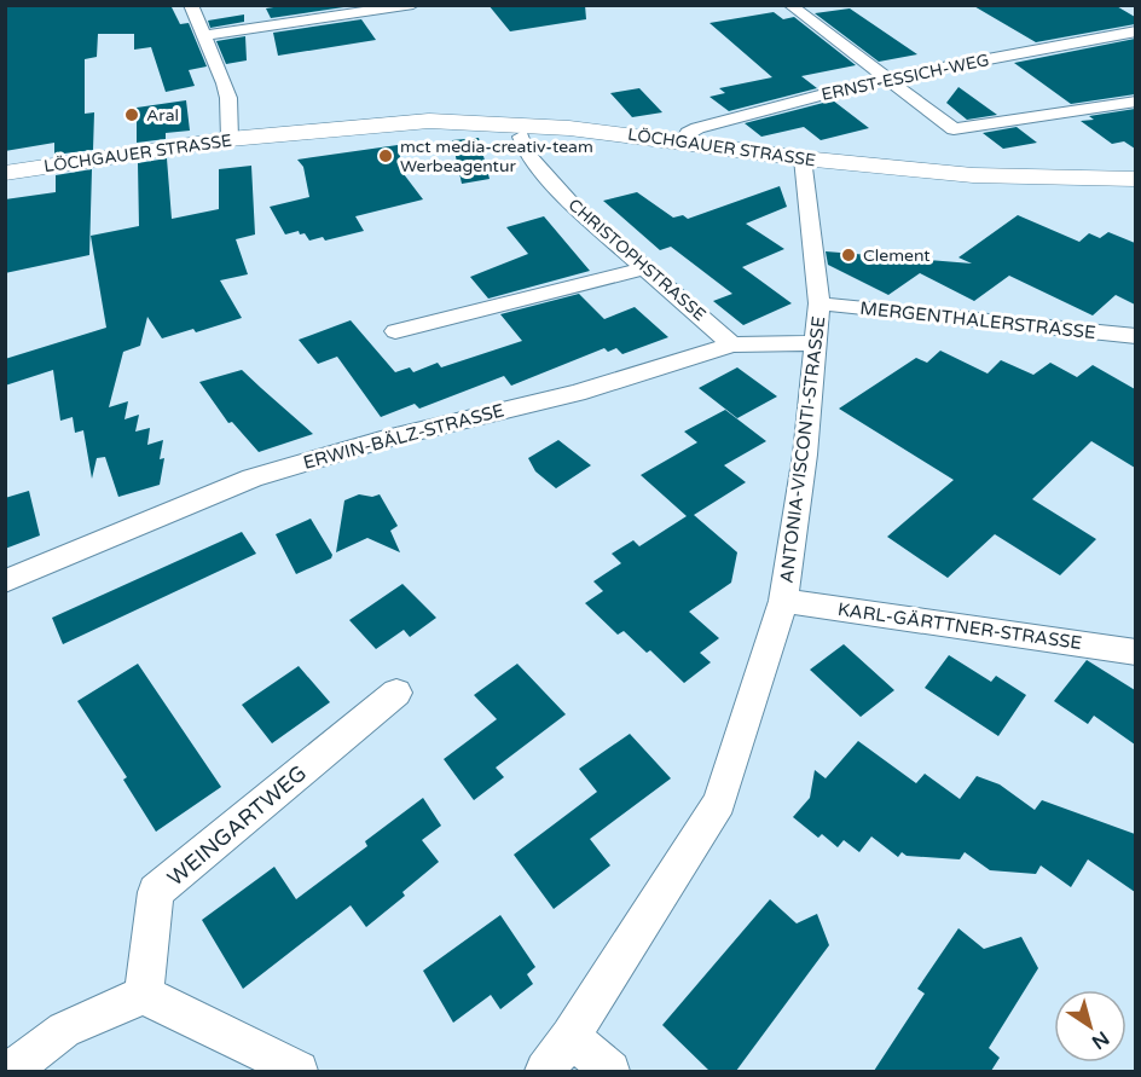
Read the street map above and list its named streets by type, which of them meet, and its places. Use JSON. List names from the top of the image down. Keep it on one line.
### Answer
{"streets":{"main road":["LÖCHGAUER STRASSE"],"street":["ERNST-ESSICH-WEG","CHRISTOPHSTRASSE","MERGENTHALERSTRASSE","ERWIN-BÄLZ-STRASSE","ANTONIA-VISCONTI-STRASSE","KARL-GÄRTTNER-STRASSE","WEINGARTWEG"]},"crossings":[["ERNST-ESSICH-WEG","LÖCHGAUER STRASSE"],["LÖCHGAUER STRASSE","ANTONIA-VISCONTI-STRASSE"],["CHRISTOPHSTRASSE","ERWIN-BÄLZ-STRASSE"],["MERGENTHALERSTRASSE","ANTONIA-VISCONTI-STRASSE"],["ERWIN-BÄLZ-STRASSE","ANTONIA-VISCONTI-STRASSE"],["ANTONIA-VISCONTI-STRASSE","KARL-GÄRTTNER-STRASSE"]],"places":["Aral","mct media-creativ-team Werbeagentur","Clement"],"north":"bottom right"}
